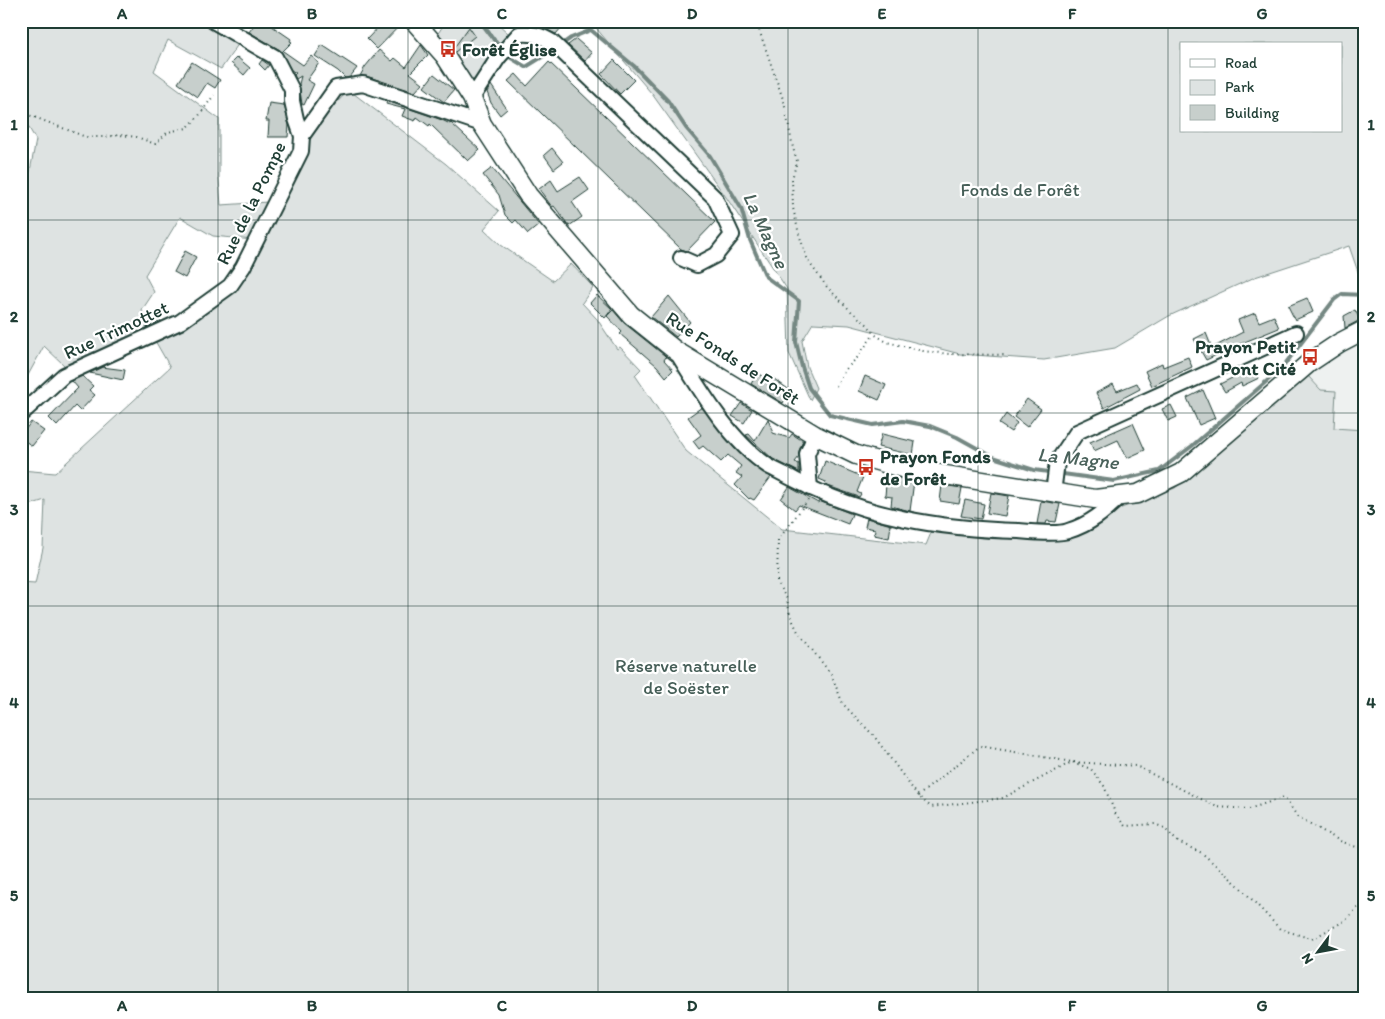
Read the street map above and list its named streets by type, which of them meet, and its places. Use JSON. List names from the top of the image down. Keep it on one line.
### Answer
{"streets":{"main road":["Rue Fonds de Forêt"],"street":["Rue de la Pompe","Rue Trimottet"]},"crossings":[["Rue de la Pompe","Rue Trimottet"],["Rue de la Pompe","Rue Fonds de Forêt"]],"water":["La Magne"],"parks":["Fonds de Forêt","Réserve naturelle de Soëster"],"places":{"bus stop":["Forêt Église","Prayon Petit Pont Cité","Prayon Fonds de Forêt"]},"legend":["Road","Park","Building"],"north":"bottom left","grid":{"columns":["A","B","C","D","E","F","G"],"rows":["1","2","3","4","5"]}}
